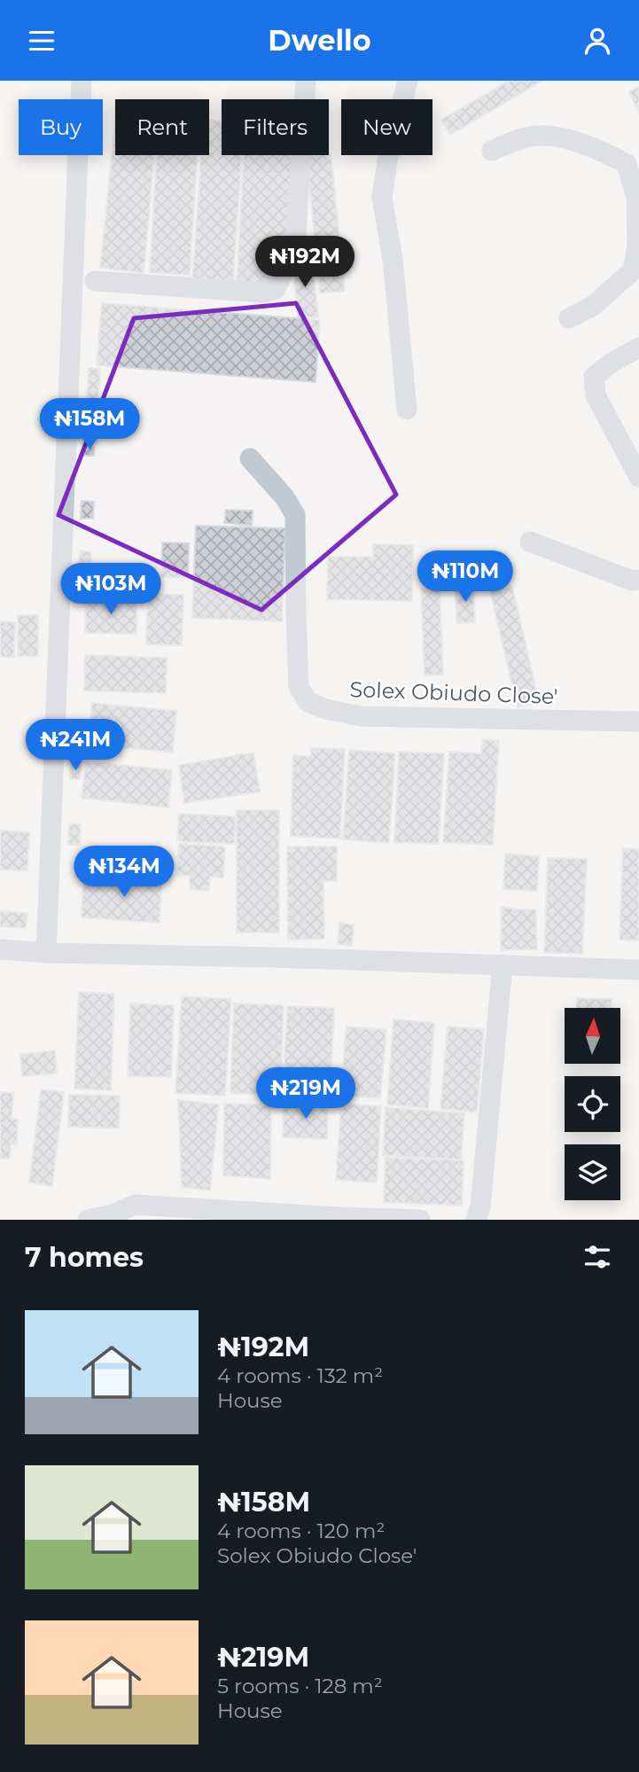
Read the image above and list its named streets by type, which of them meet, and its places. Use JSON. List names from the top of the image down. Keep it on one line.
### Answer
{"streets":{"street":["Solex Obiudo Close'"]},"north":"top","page":{"header":"Dwello","chip":["Buy","Rent","Filters","New"],"price":["₦192M","₦158M","₦110M","₦103M","₦241M","₦134M","₦219M"],"heading":"7 homes","list":[{"name":"₦192M","note":"4 rooms · 132 m² · House"},{"name":"₦158M","note":"4 rooms · 120 m² · Solex Obiudo Close'"},{"name":"₦219M","note":"5 rooms · 128 m² · House"}]}}
